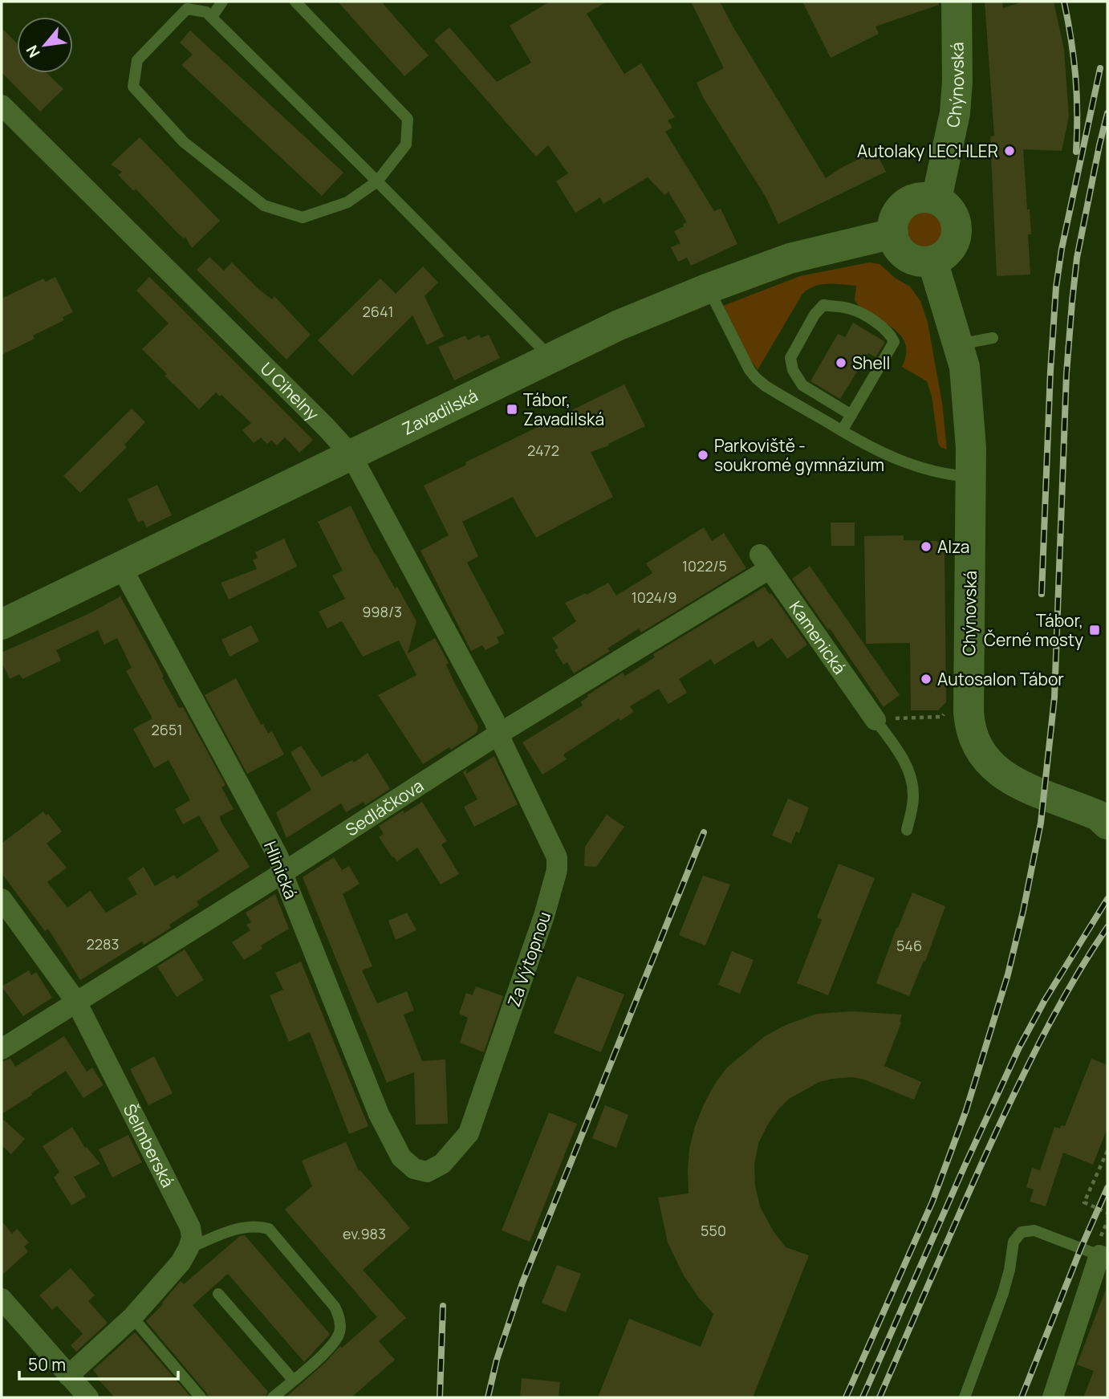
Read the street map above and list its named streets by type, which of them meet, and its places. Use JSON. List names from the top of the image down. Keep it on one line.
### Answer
{"streets":{"main road":["Chýnovská","Zavadilská"],"street":["U Cihelny","Kamenická","Sedláčkova","Hlinická","Za Výtopnou","Šelmberská"]},"crossings":[["Chýnovská","Zavadilská"],["U Cihelny","Zavadilská"],["U Cihelny","Sedláčkova"],["U Cihelny","Za Výtopnou"],["Zavadilská","Hlinická"],["Kamenická","Sedláčkova"],["Sedláčkova","Hlinická"],["Sedláčkova","Za Výtopnou"],["Sedláčkova","Šelmberská"],["Hlinická","Za Výtopnou"]],"places":{"other":["Autolaky LECHLER","Shell","Parkoviště - soukromé gymnázium","Alza","Autosalon Tábor"],"transit":["Tábor, Zavadilská","Tábor, Černé mosty"]},"house_numbers":["2641","2472","1022/5","1024/9","998/3","2651","2283","546","550","ev.983"],"scale_bar":"50 m","north":"bottom left"}
